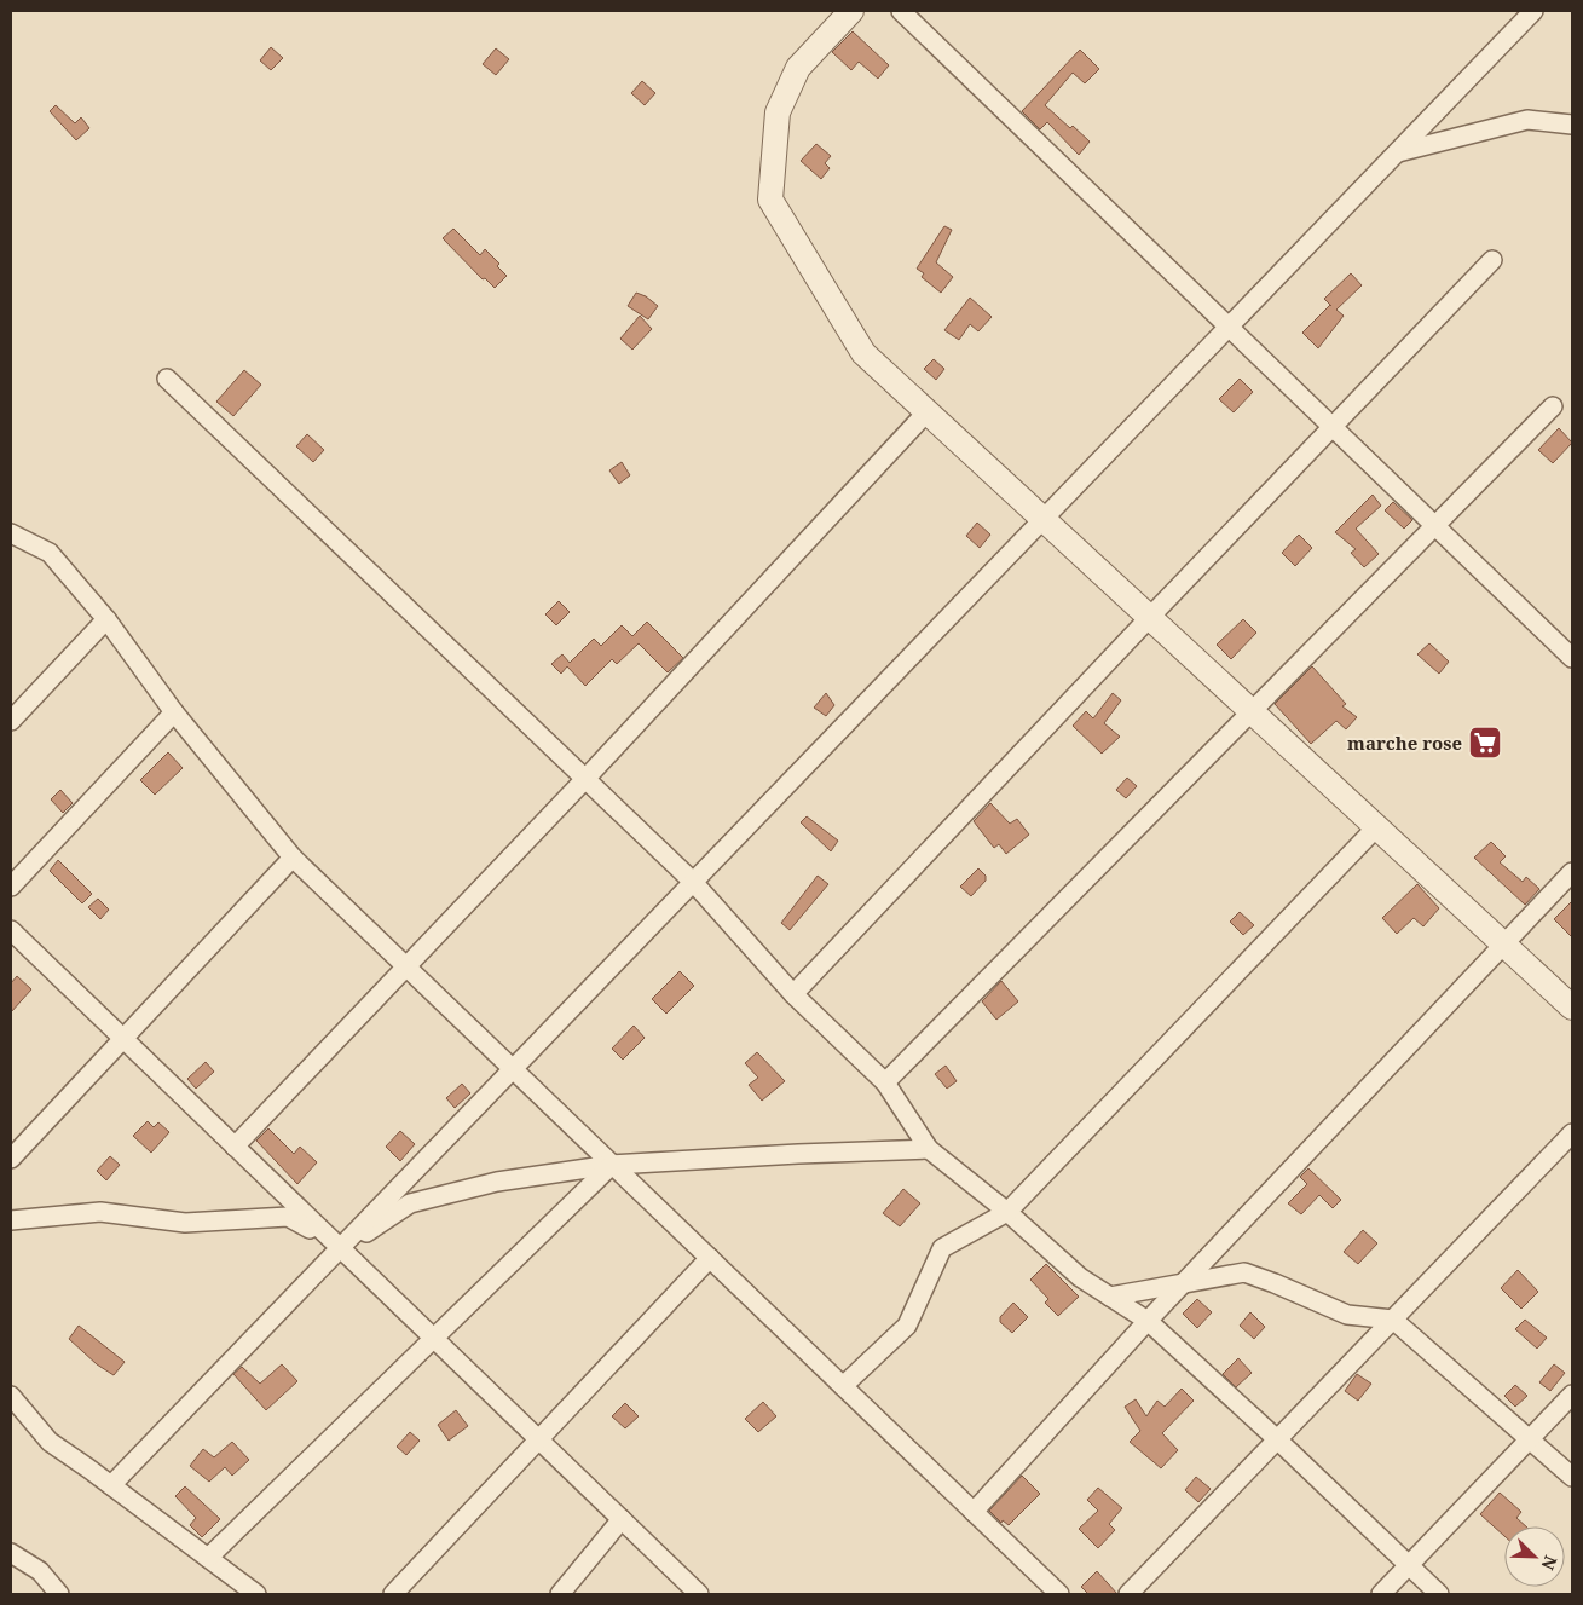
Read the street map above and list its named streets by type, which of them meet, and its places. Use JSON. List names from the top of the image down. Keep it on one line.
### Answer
{"places":{"supermarket":["marche rose"]},"north":"bottom right"}
